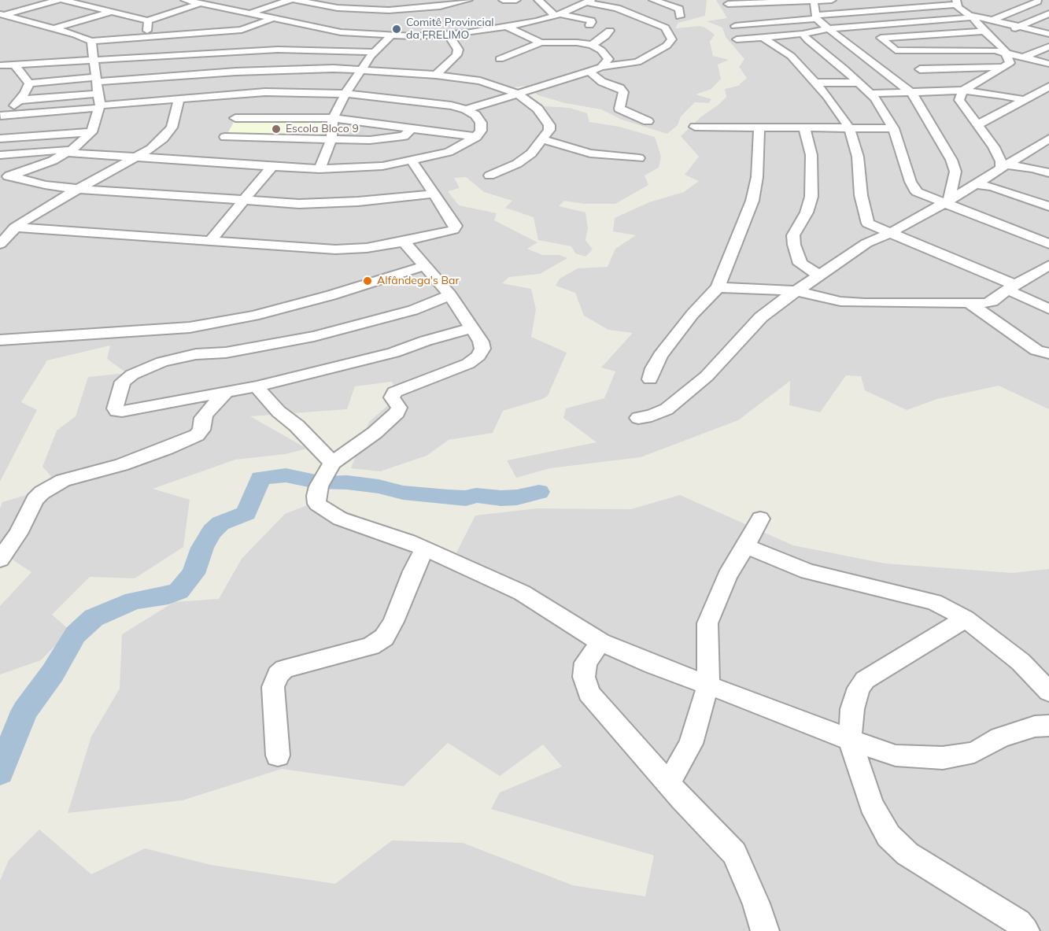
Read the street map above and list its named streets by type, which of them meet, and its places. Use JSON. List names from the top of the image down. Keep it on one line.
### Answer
{"places":["Comitê Provincial da FRELIMO","Escola Bloco 9","Alfândega's Bar"]}
